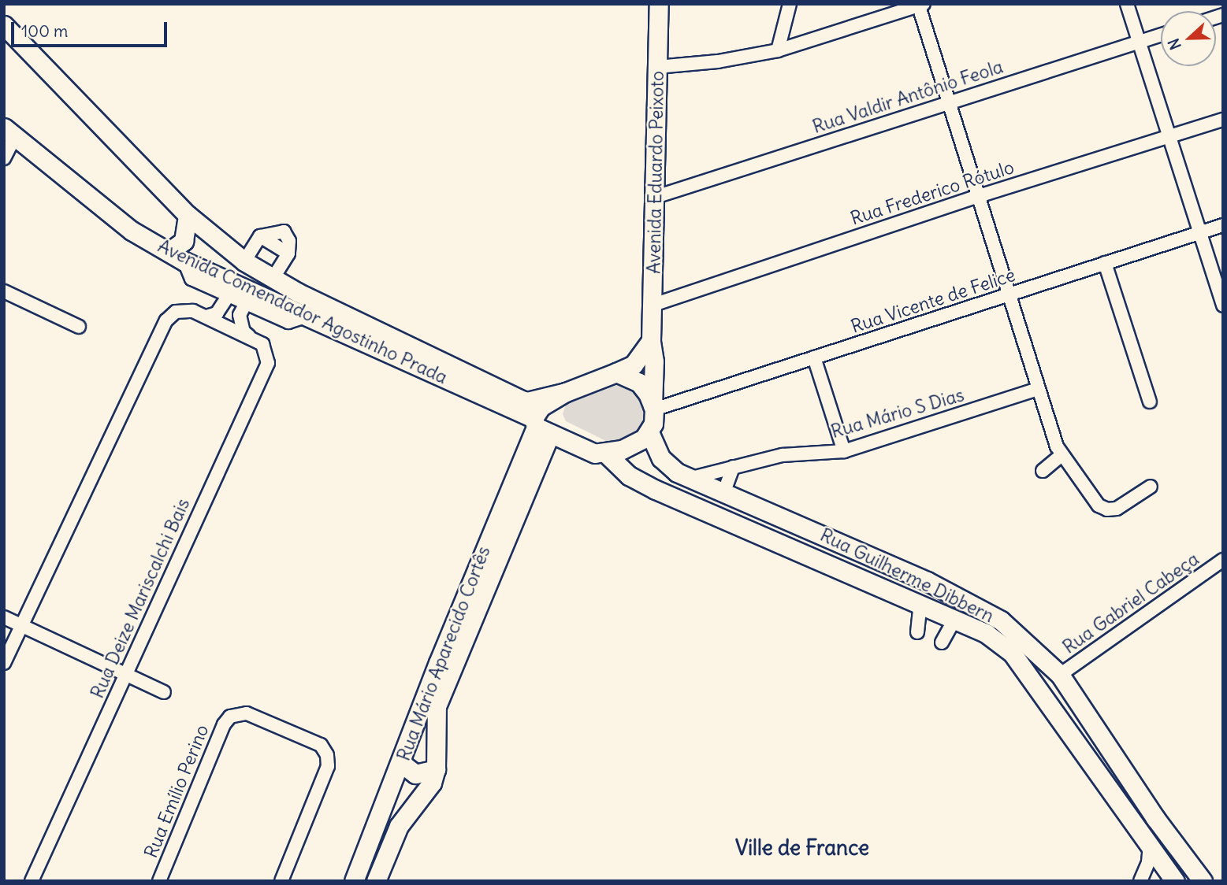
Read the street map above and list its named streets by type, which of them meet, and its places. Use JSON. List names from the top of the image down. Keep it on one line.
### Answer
{"streets":{"street":["Rua Valdir Antônio Feola","Avenida Eduardo Peixoto","Rua Frederico Rótulo","Rua Vicente de Felice","Avenida Comendador Agostinho Prada","Rua Mário S Dias","Rua Guilherme Dibbern","Rua Deize Mariscalchi Bais","Rua Gabriel Cabeça","Rua Mário Aparecido Cortês","Rua Emílio Perino"]},"crossings":[["Rua Valdir Antônio Feola","Avenida Eduardo Peixoto"],["Avenida Eduardo Peixoto","Rua Frederico Rótulo"],["Avenida Eduardo Peixoto","Rua Vicente de Felice"],["Avenida Eduardo Peixoto","Avenida Comendador Agostinho Prada"],["Avenida Eduardo Peixoto","Rua Guilherme Dibbern"],["Avenida Eduardo Peixoto","Rua Mário Aparecido Cortês"],["Rua Vicente de Felice","Avenida Comendador Agostinho Prada"],["Rua Vicente de Felice","Rua Guilherme Dibbern"],["Rua Vicente de Felice","Rua Mário Aparecido Cortês"],["Avenida Comendador Agostinho Prada","Rua Guilherme Dibbern"],["Avenida Comendador Agostinho Prada","Rua Mário Aparecido Cortês"],["Rua Mário S Dias","Rua Guilherme Dibbern"],["Rua Guilherme Dibbern","Rua Gabriel Cabeça"],["Rua Guilherme Dibbern","Rua Mário Aparecido Cortês"]],"districts":["Ville de France"],"scale_bar":"100 m","north":"left"}
